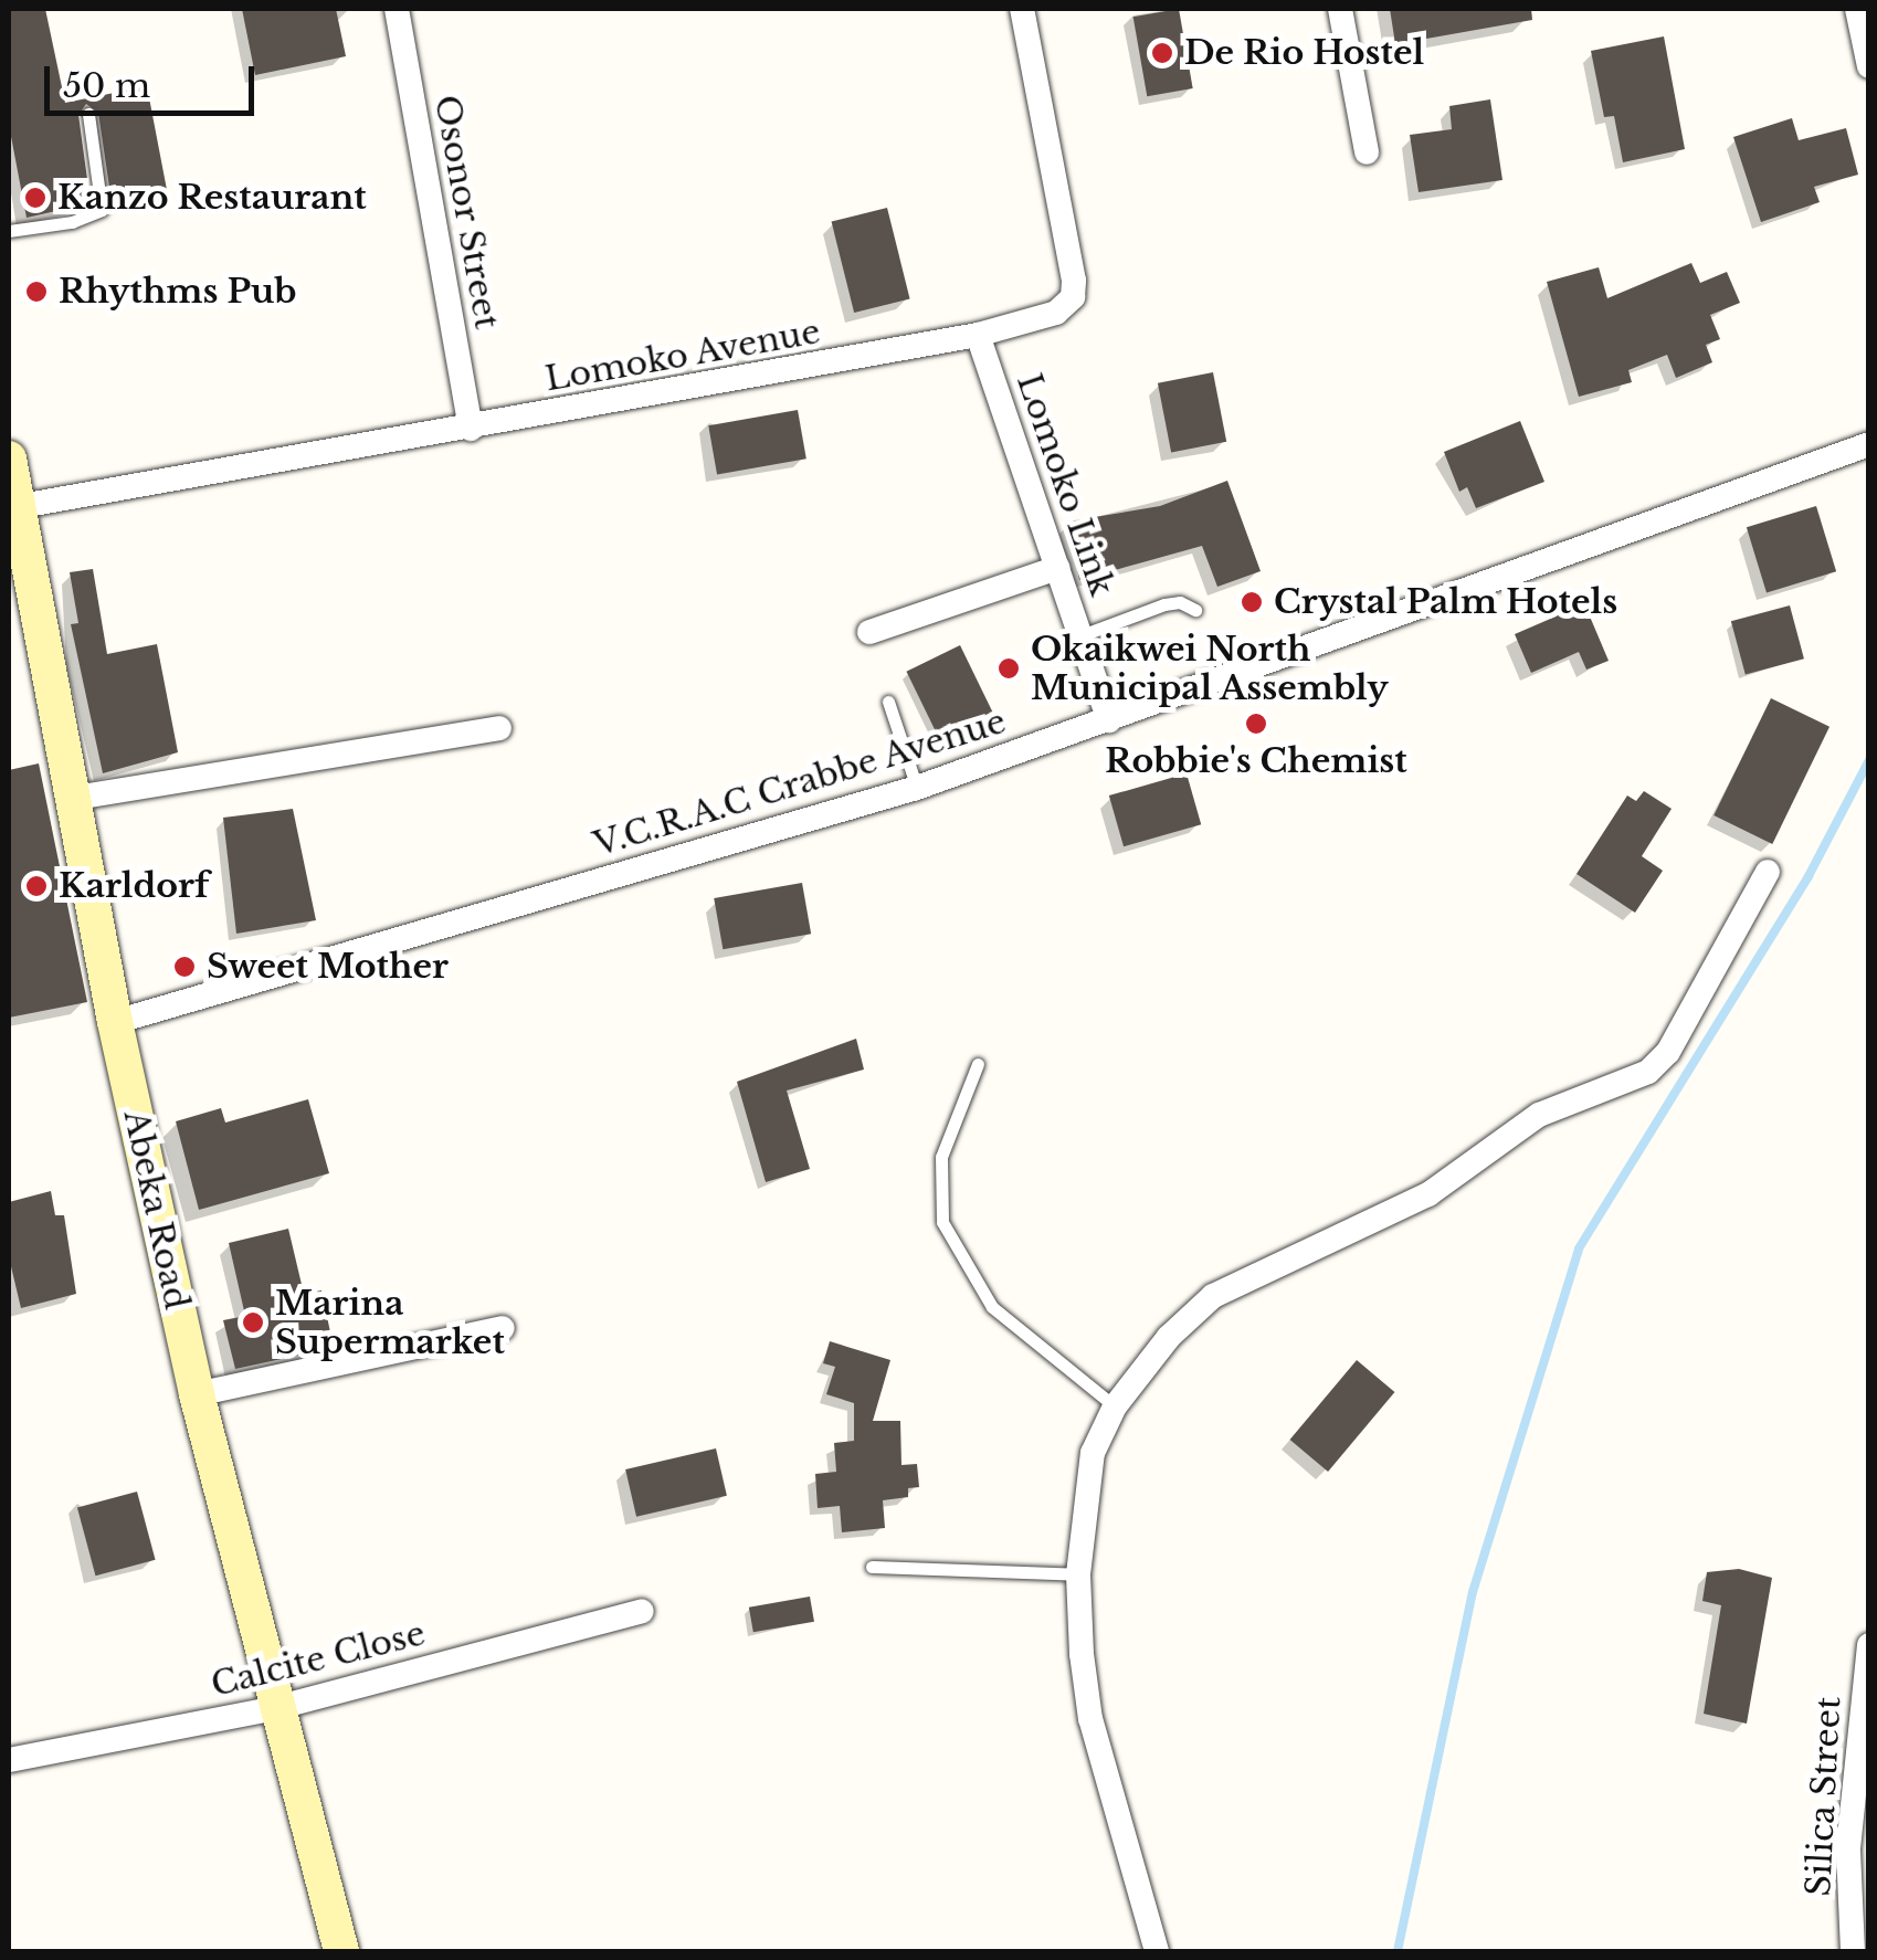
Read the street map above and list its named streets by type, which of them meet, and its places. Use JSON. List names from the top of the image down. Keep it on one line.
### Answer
{"streets":{"street":["Osonor Street","Lomoko Avenue","Lomoko Link","V.C.R.A.C Crabbe Avenue","Abeka Road","Calcite Close","Silica Street"]},"crossings":[["Osonor Street","Lomoko Avenue"],["Lomoko Avenue","Lomoko Link"],["Lomoko Avenue","Abeka Road"],["Lomoko Link","V.C.R.A.C Crabbe Avenue"],["V.C.R.A.C Crabbe Avenue","Abeka Road"],["Abeka Road","Calcite Close"]],"places":["De Rio Hostel","Kanzo Restaurant","Rhythms Pub","Crystal Palm Hotels","Okaikwei North Municipal Assembly","Robbie's Chemist","Karldorf","Sweet Mother","Marina Supermarket"],"scale_bar":"50 m"}
